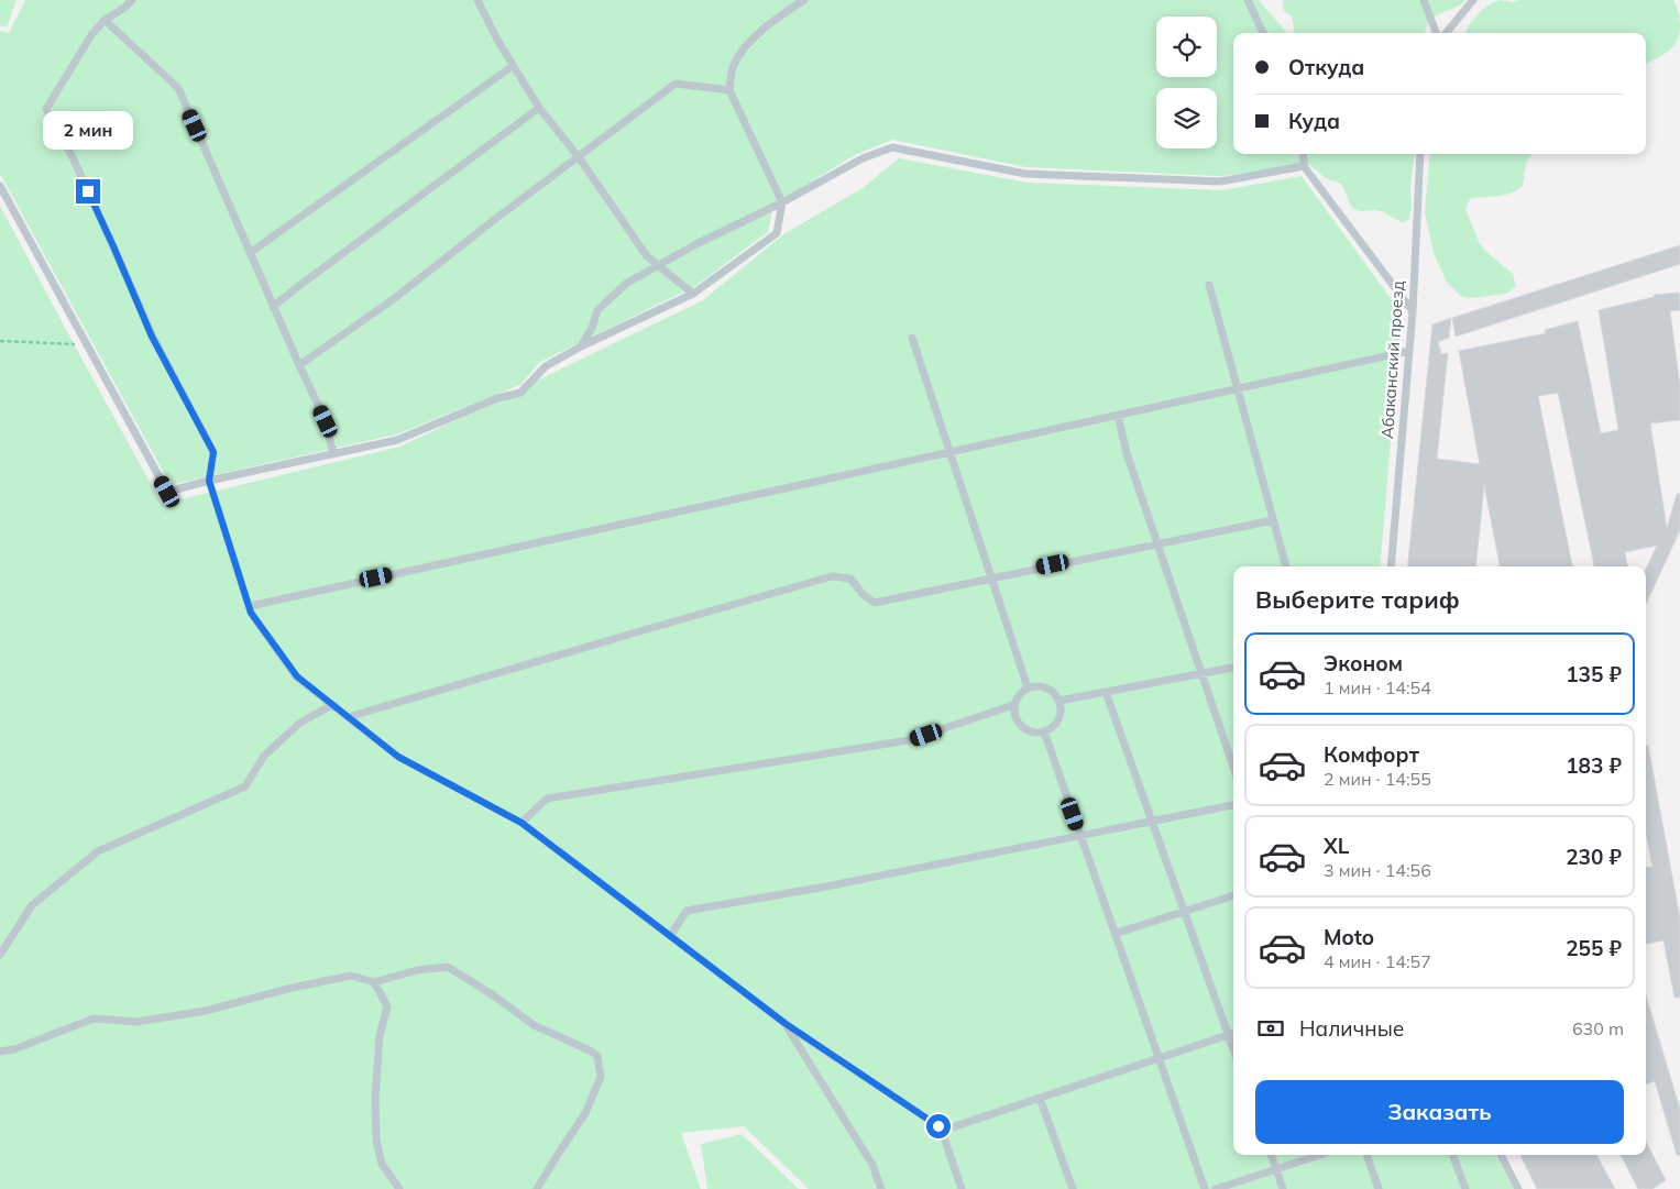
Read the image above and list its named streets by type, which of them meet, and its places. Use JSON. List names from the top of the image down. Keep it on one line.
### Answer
{"streets":{"lane":["Абаканский проезд"]},"page":{"banner":["Откуда","Куда"],"bubble":"2 мин","heading":"Выберите тариф","list":[{"name":"Эконом","note":"1 мин · 14:54","value":"135 ₽"},{"name":"Комфорт","note":"2 мин · 14:55","value":"183 ₽"},{"name":"XL","note":"3 мин · 14:56","value":"230 ₽"},{"name":"Moto","note":"4 мин · 14:57","value":"255 ₽"}],"pay":["Наличные","630 m"],"buttons":"Заказать"}}
